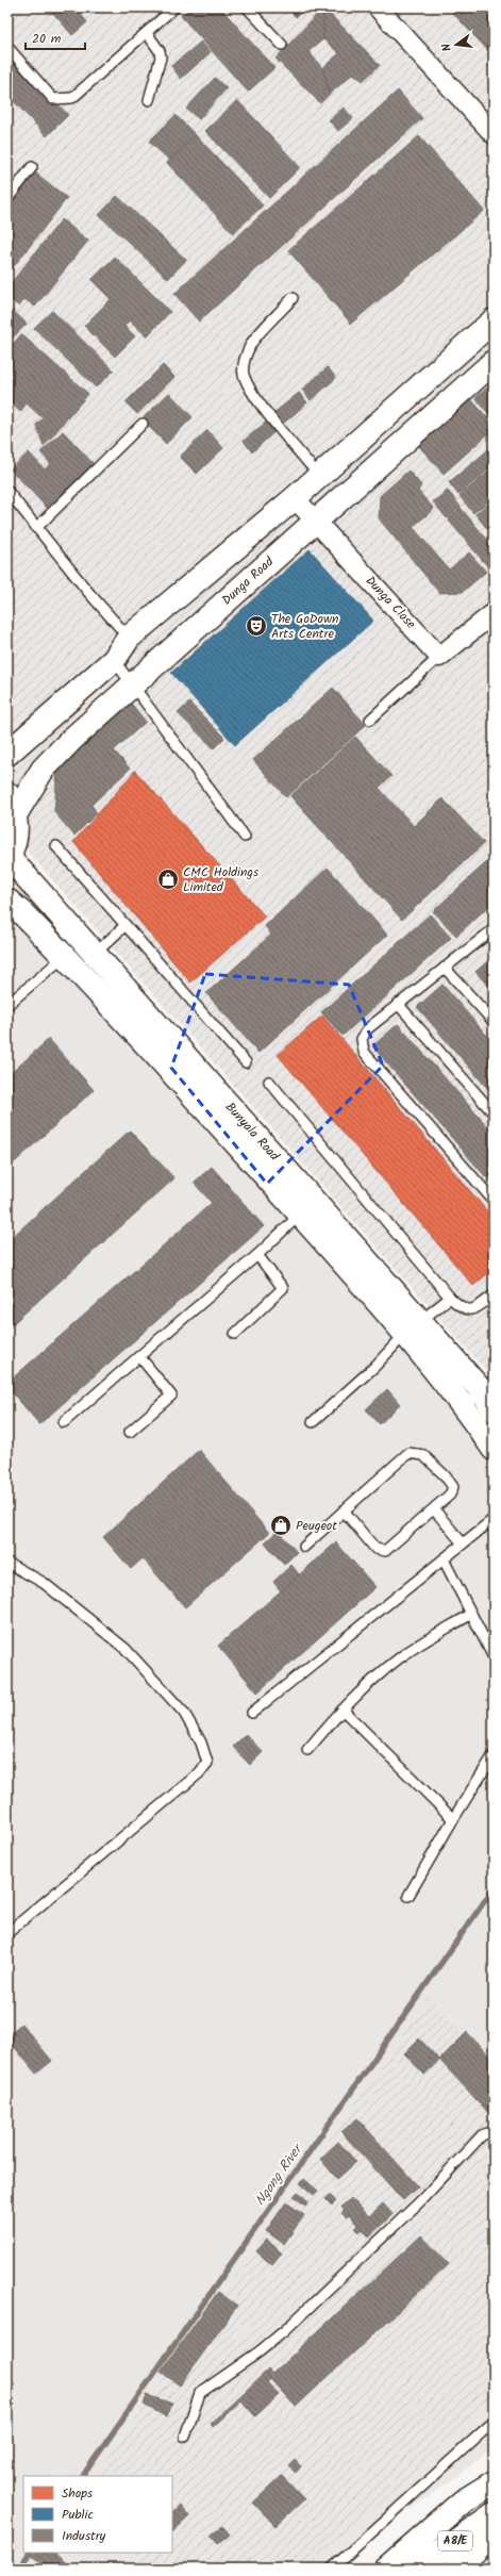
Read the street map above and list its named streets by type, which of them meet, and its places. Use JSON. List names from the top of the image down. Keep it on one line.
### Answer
{"streets":{"main road":["Dunga Road","Bunyala Road","A8/E"],"street":["Dunga Close"]},"crossings":[["Dunga Road","Dunga Close"]],"water":["Ngong River"],"places":{"theatre":["The GoDown Arts Centre"],"shop":["CMC Holdings Limited","Peugeot"]},"legend":["Shops","Public","Industry"],"scale_bar":"20 m","north":"left"}
